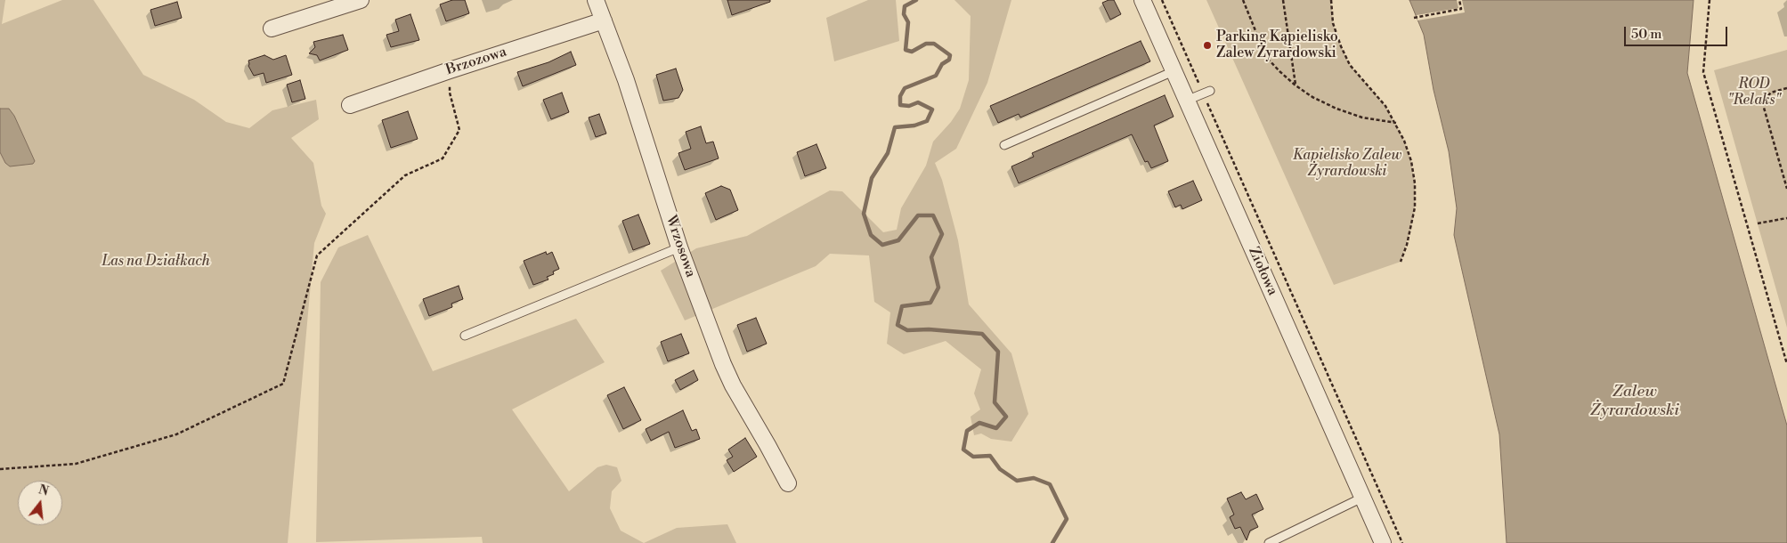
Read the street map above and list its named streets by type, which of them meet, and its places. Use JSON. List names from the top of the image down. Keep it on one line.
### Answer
{"streets":{"street":["Brzozowa","Wrzosowa","Ziołowa"]},"crossings":[["Brzozowa","Wrzosowa"]],"water":["Zalew Żyrardowski"],"parks":["ROD \"Relaks\"","Kapielisko Zalew Żyrardowski","Las na Działkach"],"places":["Parking Kąpielisko Zalew Żyrardowski"],"scale_bar":"50 m","north":"top"}
